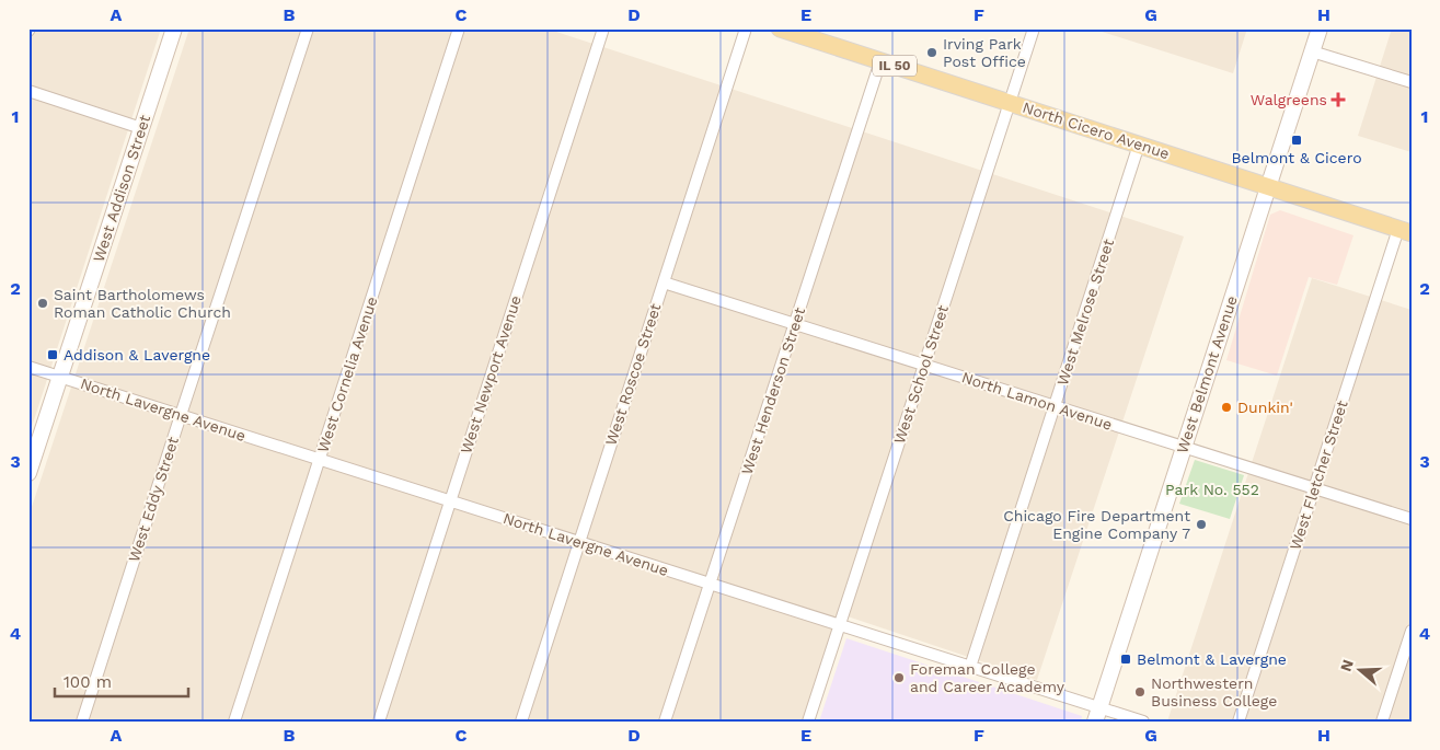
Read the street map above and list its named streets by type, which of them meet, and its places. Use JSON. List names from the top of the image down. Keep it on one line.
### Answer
{"streets":{"main road":["IL 50","North Cicero Avenue","West Addison Street","West Belmont Avenue"],"street":["West Melrose Street","West Cornelia Avenue","West Newport Avenue","West Roscoe Street","West School Street","West Henderson Street","North Lamon Avenue","North Lavergne Avenue","West Fletcher Street","West Eddy Street"]},"crossings":[["North Cicero Avenue","West Melrose Street"],["North Cicero Avenue","West School Street"],["North Cicero Avenue","West Belmont Avenue"],["North Cicero Avenue","West Henderson Street"],["North Cicero Avenue","West Fletcher Street"],["West Addison Street","North Lavergne Avenue"],["West Melrose Street","North Lamon Avenue"],["West Melrose Street","North Lavergne Avenue"],["West Cornelia Avenue","North Lavergne Avenue"],["West Newport Avenue","North Lavergne Avenue"],["West Roscoe Street","North Lamon Avenue"],["West Roscoe Street","North Lavergne Avenue"],["West School Street","North Lamon Avenue"],["West School Street","North Lavergne Avenue"],["West Belmont Avenue","North Lamon Avenue"],["West Belmont Avenue","North Lavergne Avenue"],["West Henderson Street","North Lamon Avenue"],["West Henderson Street","North Lavergne Avenue"],["North Lamon Avenue","West Fletcher Street"],["North Lavergne Avenue","West Eddy Street"]],"parks":["Park No. 552"],"places":{"other":["Irving Park Post Office","Saint Bartholomews Roman Catholic Church","Dunkin'","Chicago Fire Department Engine Company 7","Foreman College and Career Academy","Northwestern Business College"],"health":["Walgreens"],"transit":["Belmont & Cicero","Addison & Lavergne","Belmont & Lavergne"]},"scale_bar":"100 m","north":"left","grid":{"columns":["A","B","C","D","E","F","G","H"],"rows":["1","2","3","4"]}}
